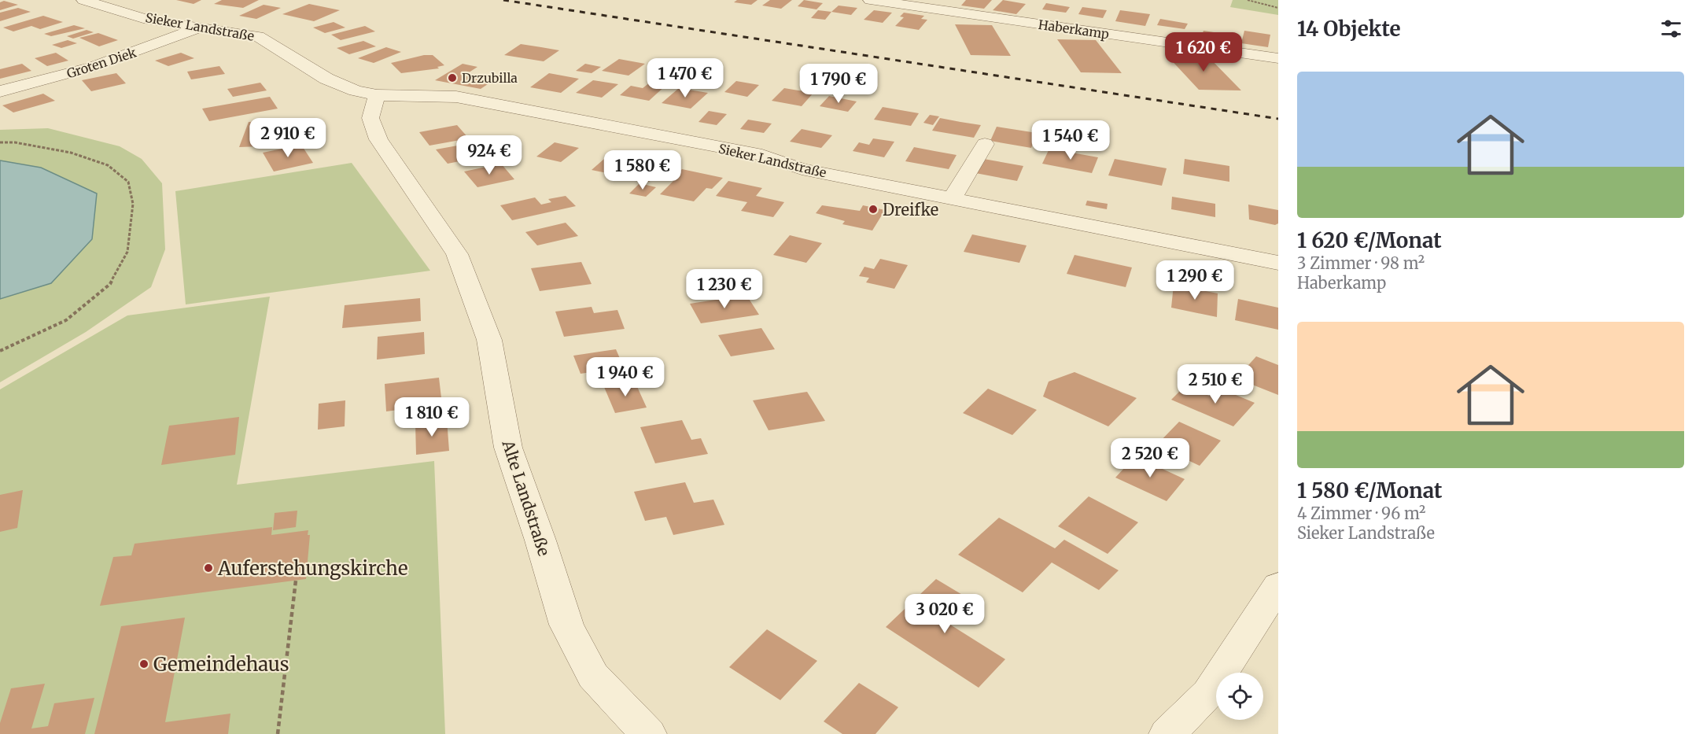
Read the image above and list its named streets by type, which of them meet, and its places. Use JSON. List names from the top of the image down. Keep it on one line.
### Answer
{"streets":{"street":["Sieker Landstraße","Haberkamp","Groten Diek","Alte Landstraße"]},"crossings":[["Sieker Landstraße","Groten Diek"],["Sieker Landstraße","Alte Landstraße"]],"places":["Drzubilla","Dreifke","Auferstehungskirche","Gemeindehaus"],"page":{"heading":"14 Objekte","price":["1 620 €","1 470 €","1 790 €","2 910 €","1 540 €","924 €","1 580 €","1 290 €","1 230 €","1 940 €","2 510 €","1 810 €","2 520 €","3 020 €"],"list":[{"name":"1 620 €/Monat","note":"3 Zimmer · 98 m² · Haberkamp"},{"name":"1 580 €/Monat","note":"4 Zimmer · 96 m² · Sieker Landstraße"}]}}
